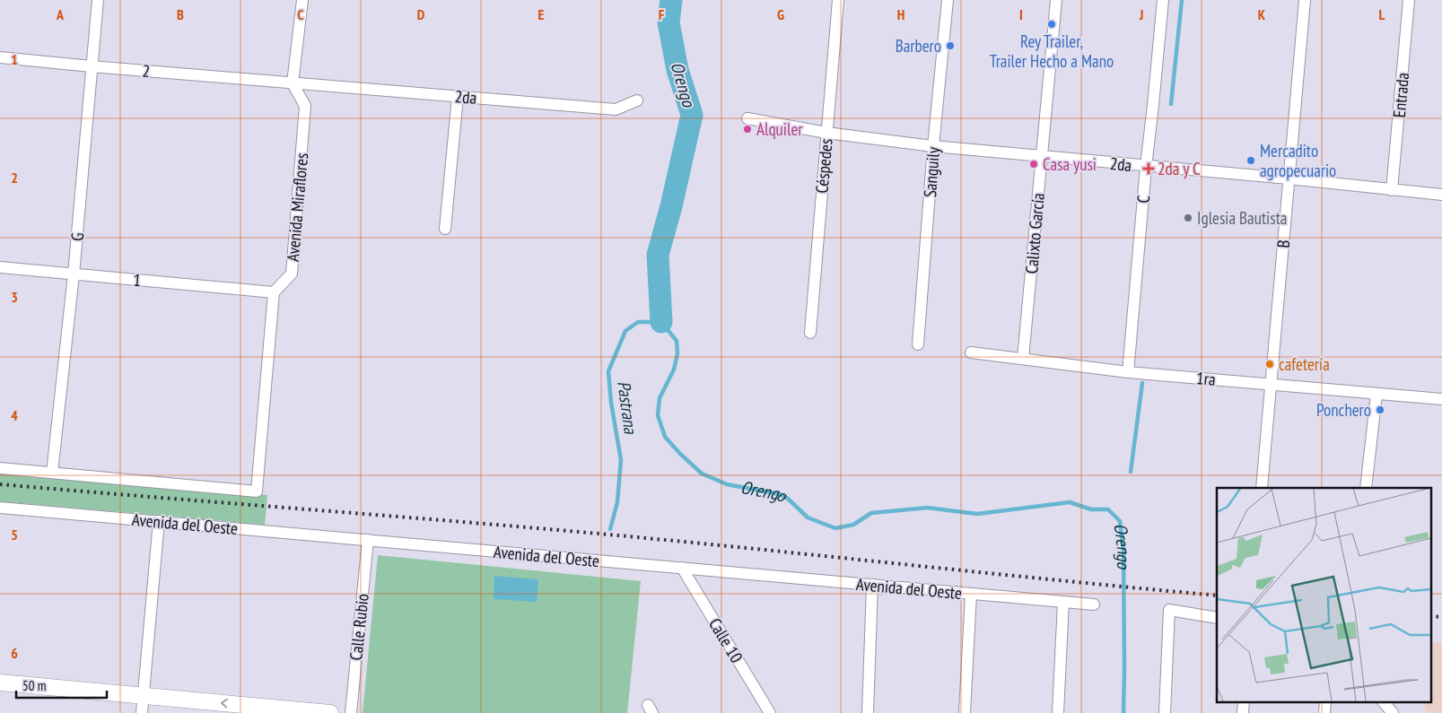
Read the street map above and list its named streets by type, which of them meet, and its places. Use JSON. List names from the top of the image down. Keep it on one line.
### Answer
{"streets":{"street":["2","Entrada","2da","Céspedes","Sanguily","C","Avenida Miraflores","Calixto García","G","B","1","1ra","Avenida del Oeste","Calle Rubio","Calle 10"]},"crossings":[["2","2da"],["2","Avenida Miraflores"],["2","G"],["Entrada","2da"],["2da","Céspedes"],["2da","Sanguily"],["2da","C"],["2da","Avenida Miraflores"],["2da","Calixto García"],["2da","B"],["C","1ra"],["Avenida Miraflores","1"],["Calixto García","1ra"],["G","1"],["B","1ra"],["Avenida del Oeste","Calle Rubio"],["Avenida del Oeste","Calle 10"]],"water":["Orengo","Pastrana"],"places":{"other":["Rey Trailer, Trailer Hecho a Mano","Barbero","Alquiler","Mercadito agropecuario","Casa yusi","Iglesia Bautista","cafetería","Ponchero"],"health":["2da y C"]},"scale_bar":"50 m","grid":{"columns":["A","B","C","D","E","F","G","H","I","J","K","L"],"rows":["1","2","3","4","5","6"]}}
